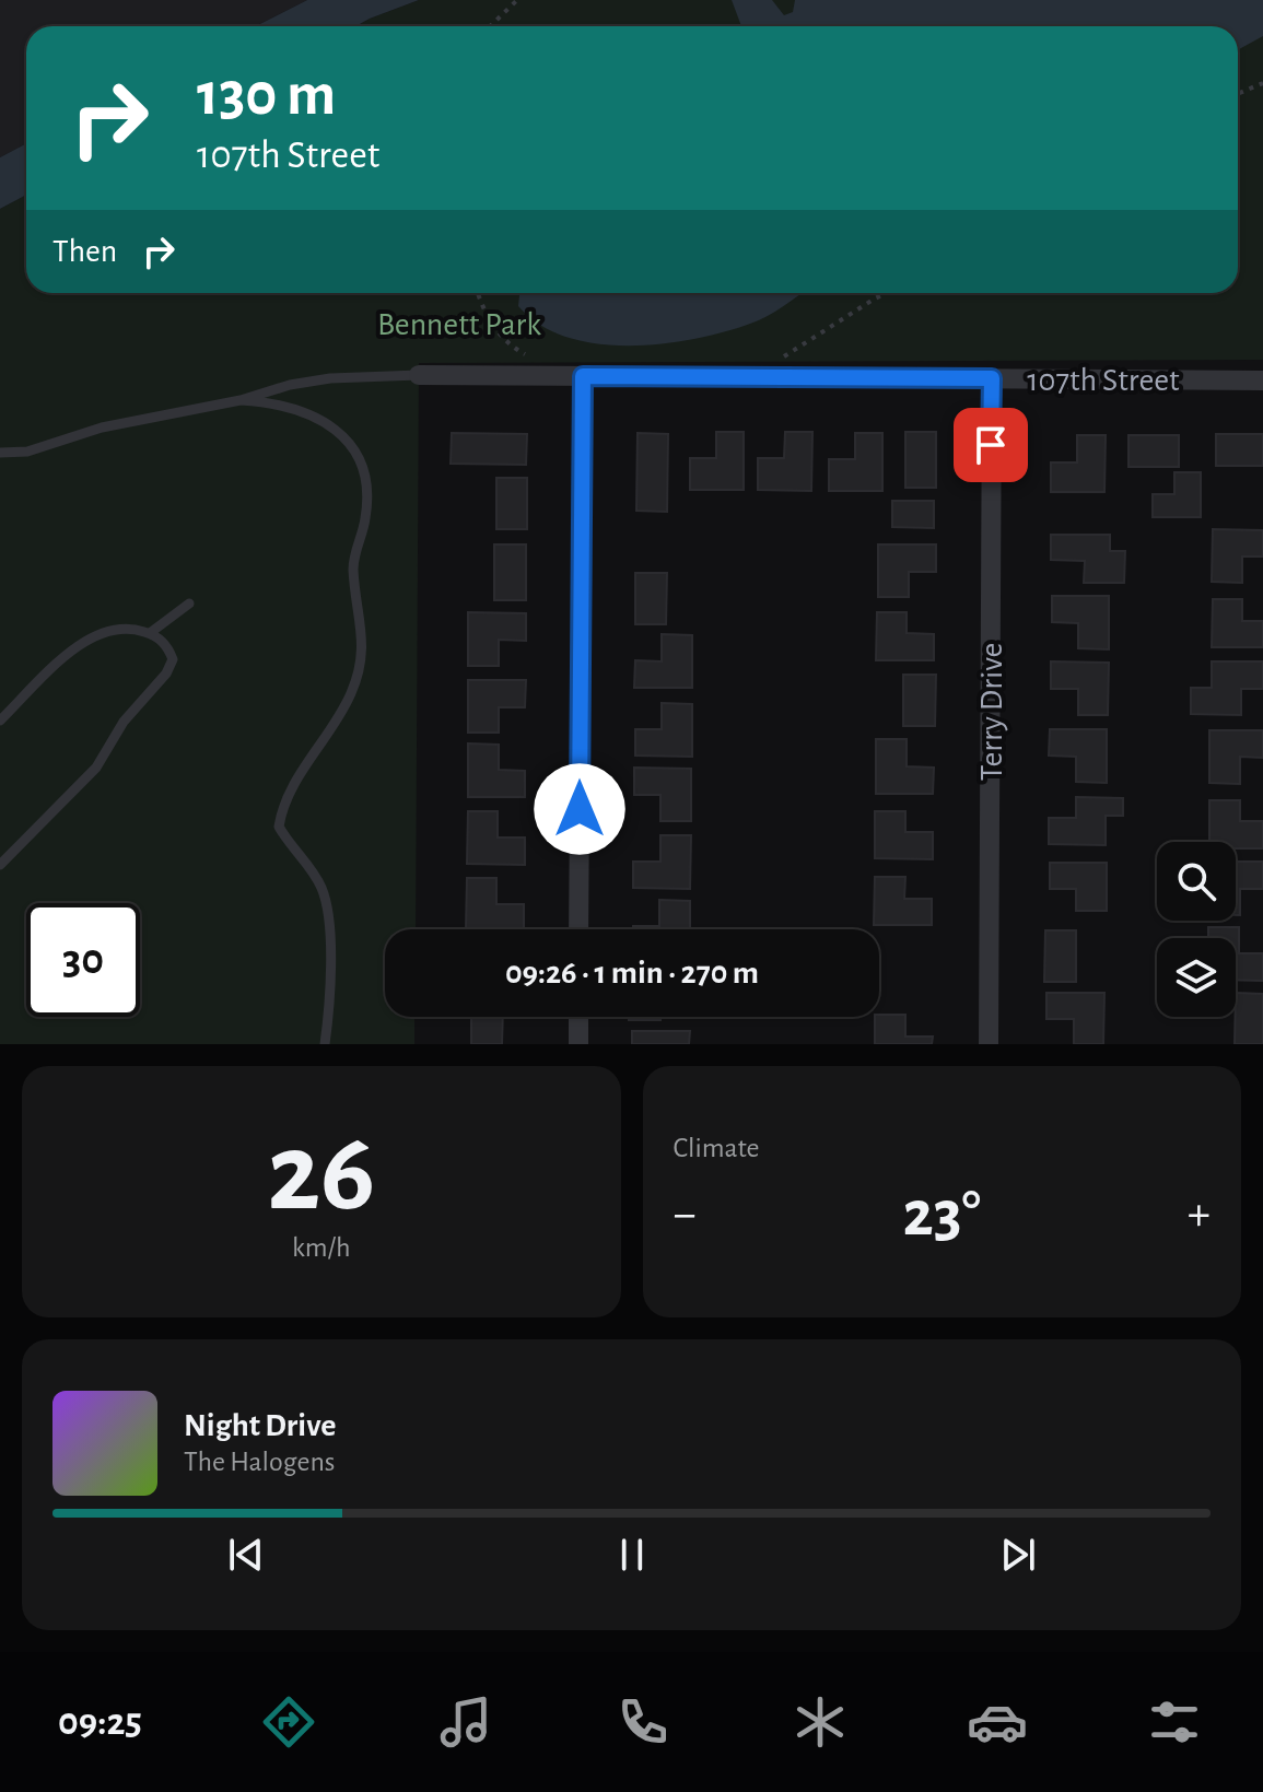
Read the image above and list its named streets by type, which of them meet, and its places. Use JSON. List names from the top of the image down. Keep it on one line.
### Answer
{"streets":{"street":["107th Street","Terry Drive"]},"crossings":[["107th Street","Terry Drive"]],"parks":["Bennett Park"],"page":{"turn":["130 m","107th Street"],"then":"Then","limit":"30","trip":"09:26 · 1 min · 270 m","tile":[["26","km/h"],"Climate"],"heat":["−","23°","+"],"song":["Night Drive","The Halogens"],"tabs":"09:25"}}
